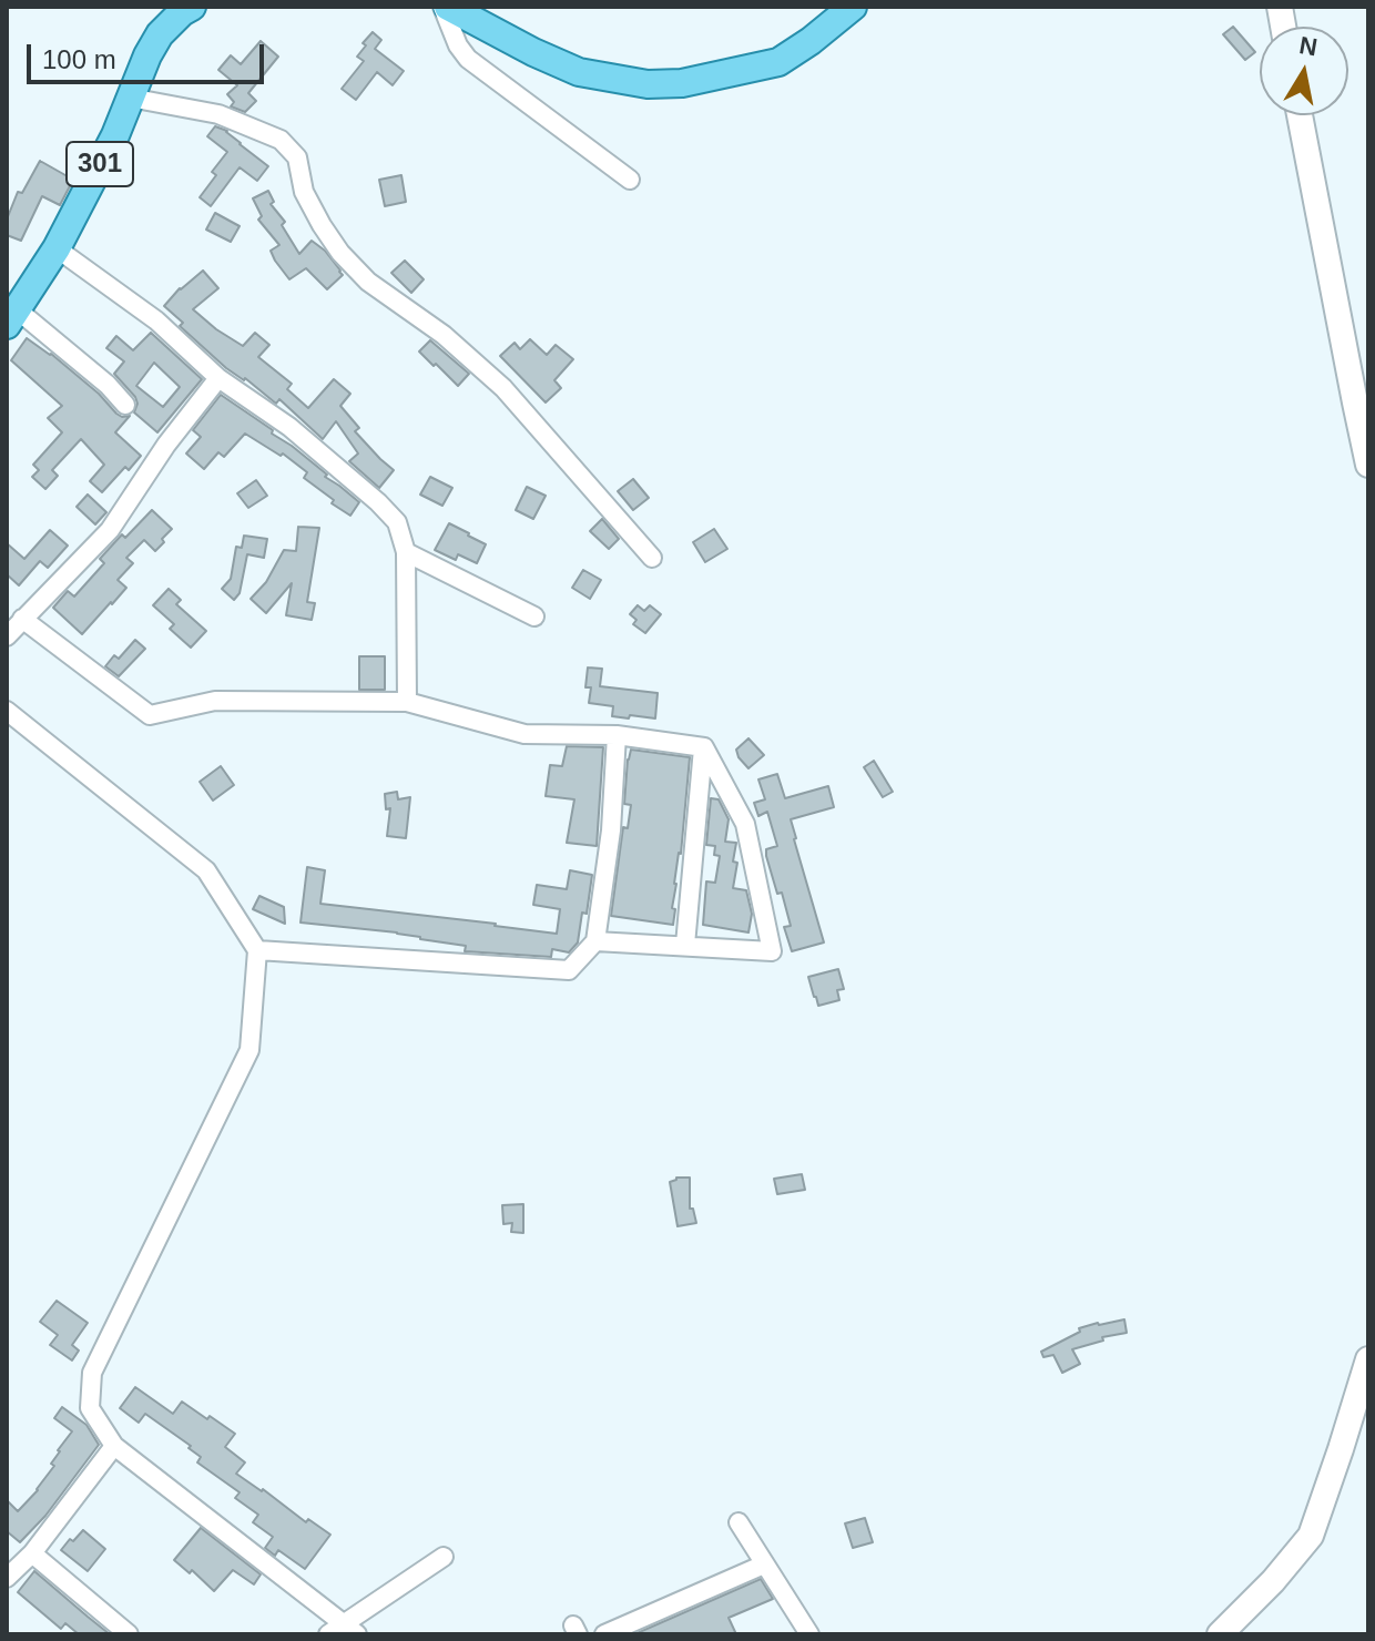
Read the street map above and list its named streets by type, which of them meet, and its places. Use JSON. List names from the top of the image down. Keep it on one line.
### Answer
{"streets":{"main road":["301"]},"scale_bar":"100 m","north":"top"}
